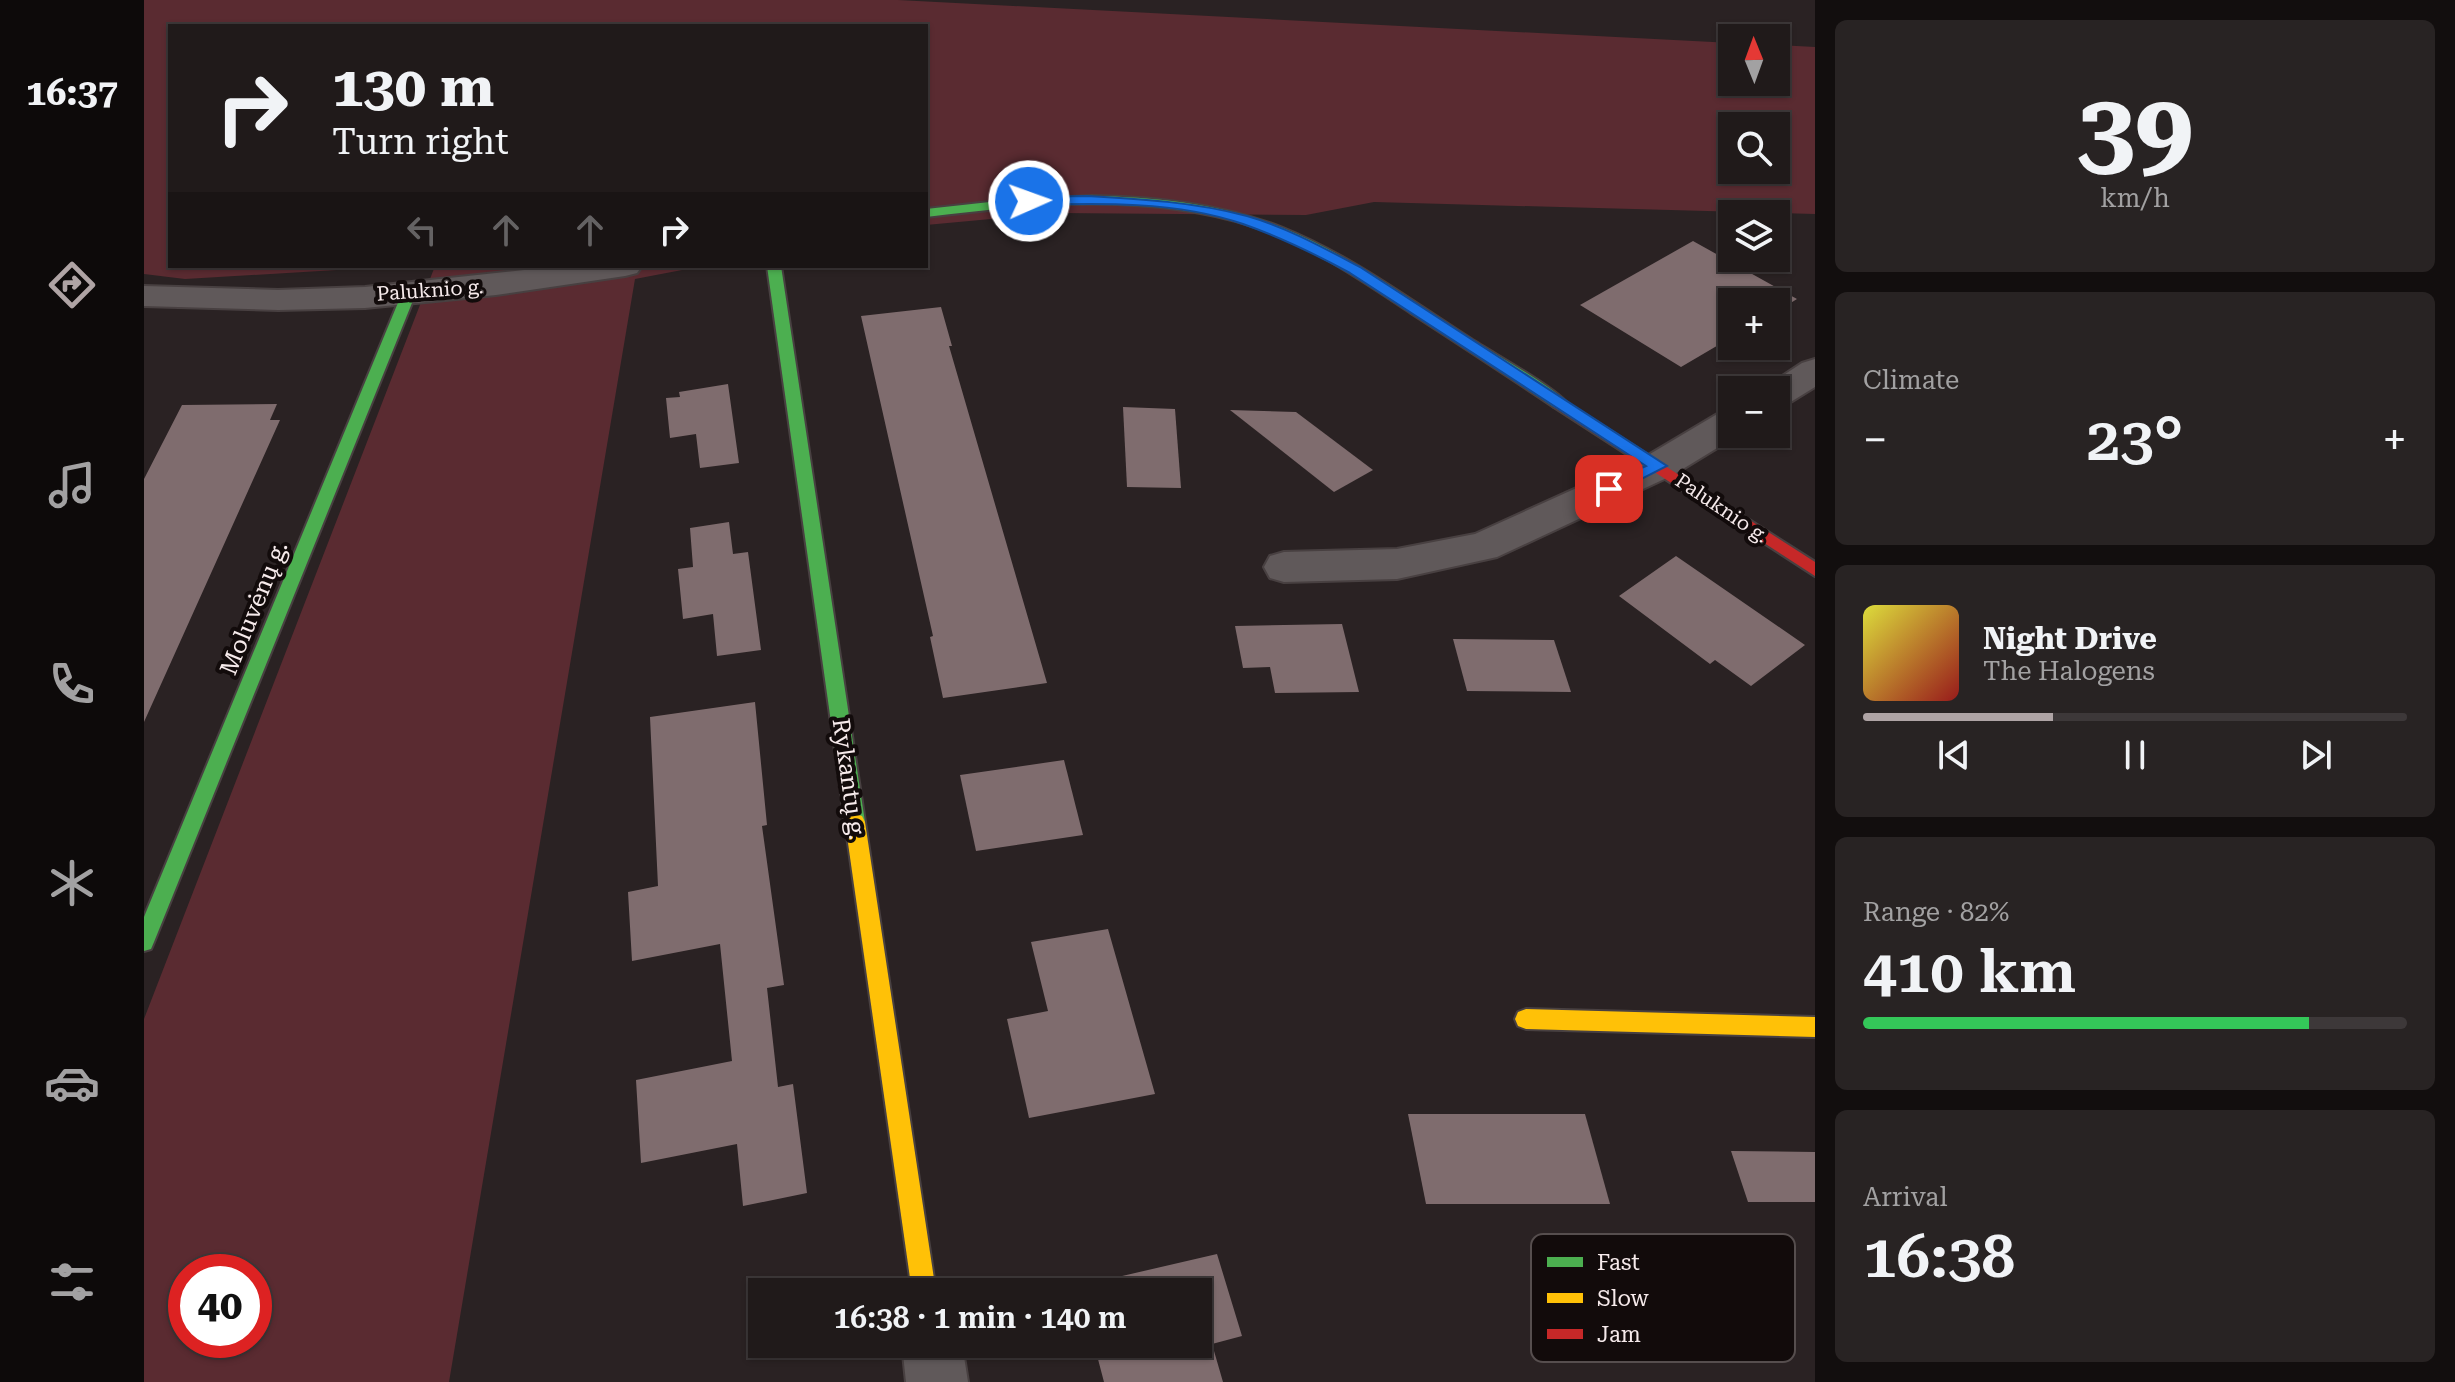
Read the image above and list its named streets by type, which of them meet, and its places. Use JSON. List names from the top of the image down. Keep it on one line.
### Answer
{"streets":{"street":["Paluknio g.","Moluvėnų g.","Rykantų g."]},"crossings":[["Paluknio g.","Moluvėnų g."]],"legend":["Fast","Slow","Jam"],"north":"top","page":{"tabs":"16:37","tile":[["39","km/h"],"Climate",["Range · 82%","410 km"],["Arrival","16:38"]],"map_buttons":["+","−"],"turn":["130 m","Turn right"],"heat":["−","23°","+"],"song":["Night Drive","The Halogens"],"limit":"40","trip":"16:38 · 1 min · 140 m"}}
